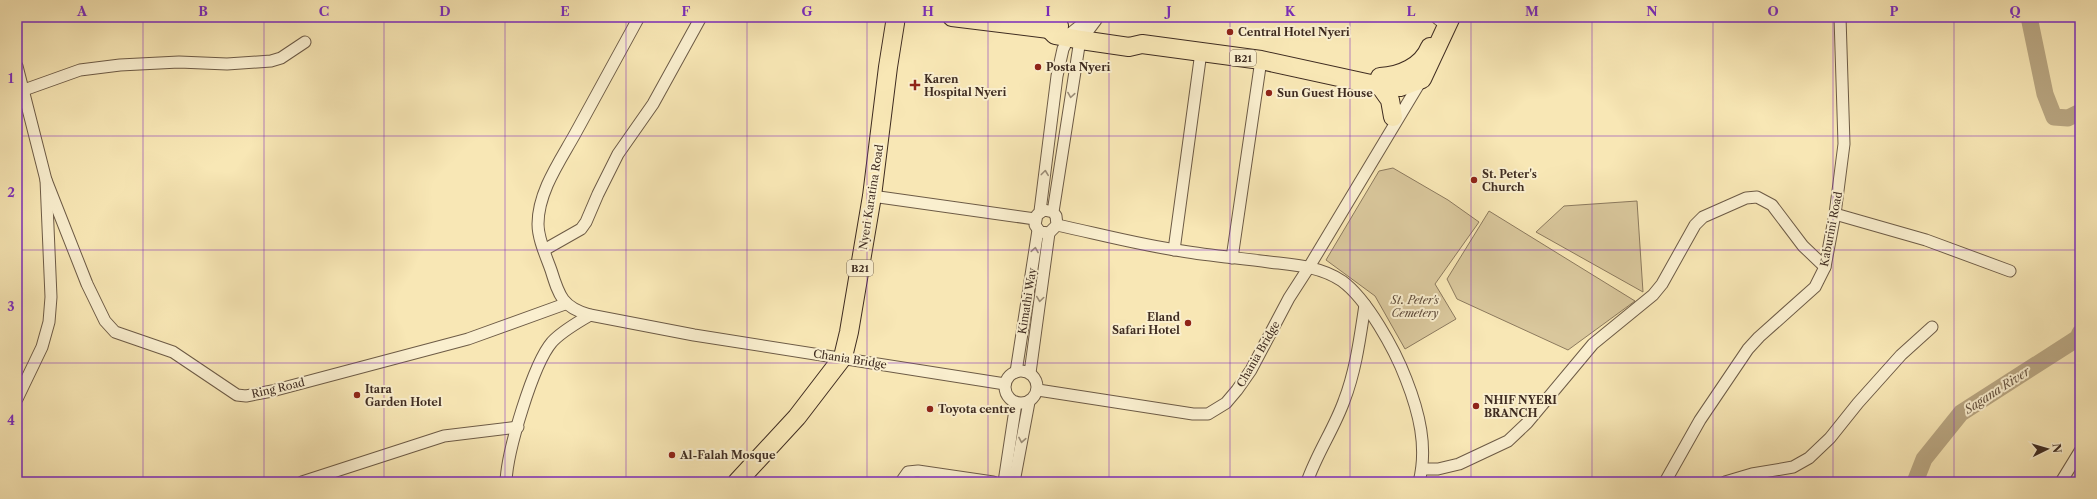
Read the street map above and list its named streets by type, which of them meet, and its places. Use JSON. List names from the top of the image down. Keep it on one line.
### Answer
{"streets":{"highway":["B21","Nyeri Karatina Road"],"street":["Kaburini Road","Kimathi Way","Chania Bridge","Ring Road"]},"crossings":[["B21","Kimathi Way"],["B21","Chania Bridge"],["Nyeri Karatina Road","Chania Bridge"],["Kimathi Way","Chania Bridge"],["Chania Bridge","Ring Road"]],"water":["Sagana River"],"parks":["St. Peter's Cemetery"],"places":{"other":["Central Hotel Nyeri","Posta Nyeri","Sun Guest House","St. Peter's Church","Eland Safari Hotel","Itara Garden Hotel","NHIF NYERI BRANCH","Toyota centre","Al-Falah Mosque"],"health":["Karen Hospital Nyeri"]},"north":"right","grid":{"columns":["A","B","C","D","E","F","G","H","I","J","K","L","M","N","O","P","Q"],"rows":["1","2","3","4"]}}
